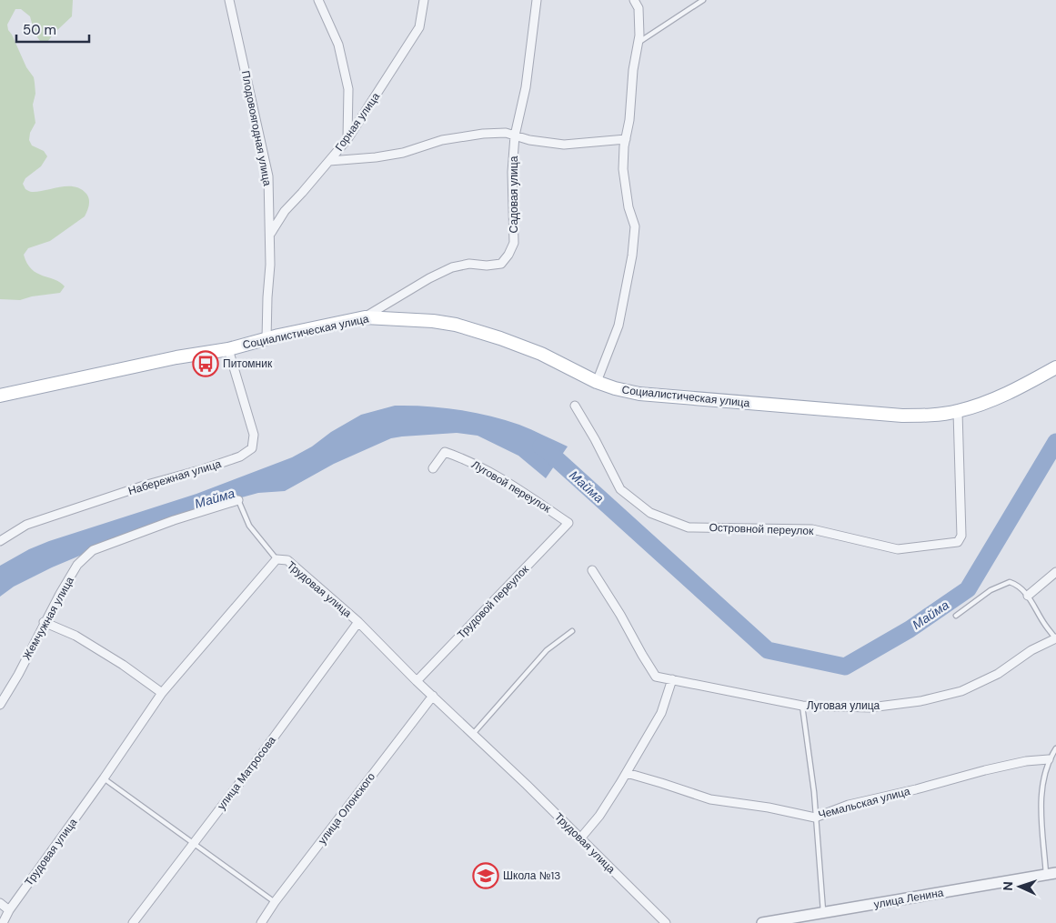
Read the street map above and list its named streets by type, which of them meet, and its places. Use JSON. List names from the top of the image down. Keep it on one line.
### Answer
{"streets":{"main road":["Социалистическая улица"],"street":["Горная улица","Плодовоягодная улица","Садовая улица","Набережная улица","Луговой переулок","Островной переулок","Трудовая улица","Трудовой переулок","Жемчужная улица","Луговая улица","улица Матросова","Чемальская улица","улица Олонского","улица Ленина"]},"crossings":[["Горная улица","Плодовоягодная улица"],["Плодовоягодная улица","Социалистическая улица"],["Садовая улица","Социалистическая улица"],["Социалистическая улица","Набережная улица"],["Социалистическая улица","Островной переулок"],["Луговой переулок","Трудовой переулок"],["Трудовая улица","Трудовой переулок"],["Трудовая улица","улица Матросова"],["Трудовая улица","улица Олонского"]],"water":["Майма"],"places":{"bus stop":["Питомник"],"school or university":["Школа №13"]},"scale_bar":"50 m","north":"left"}
